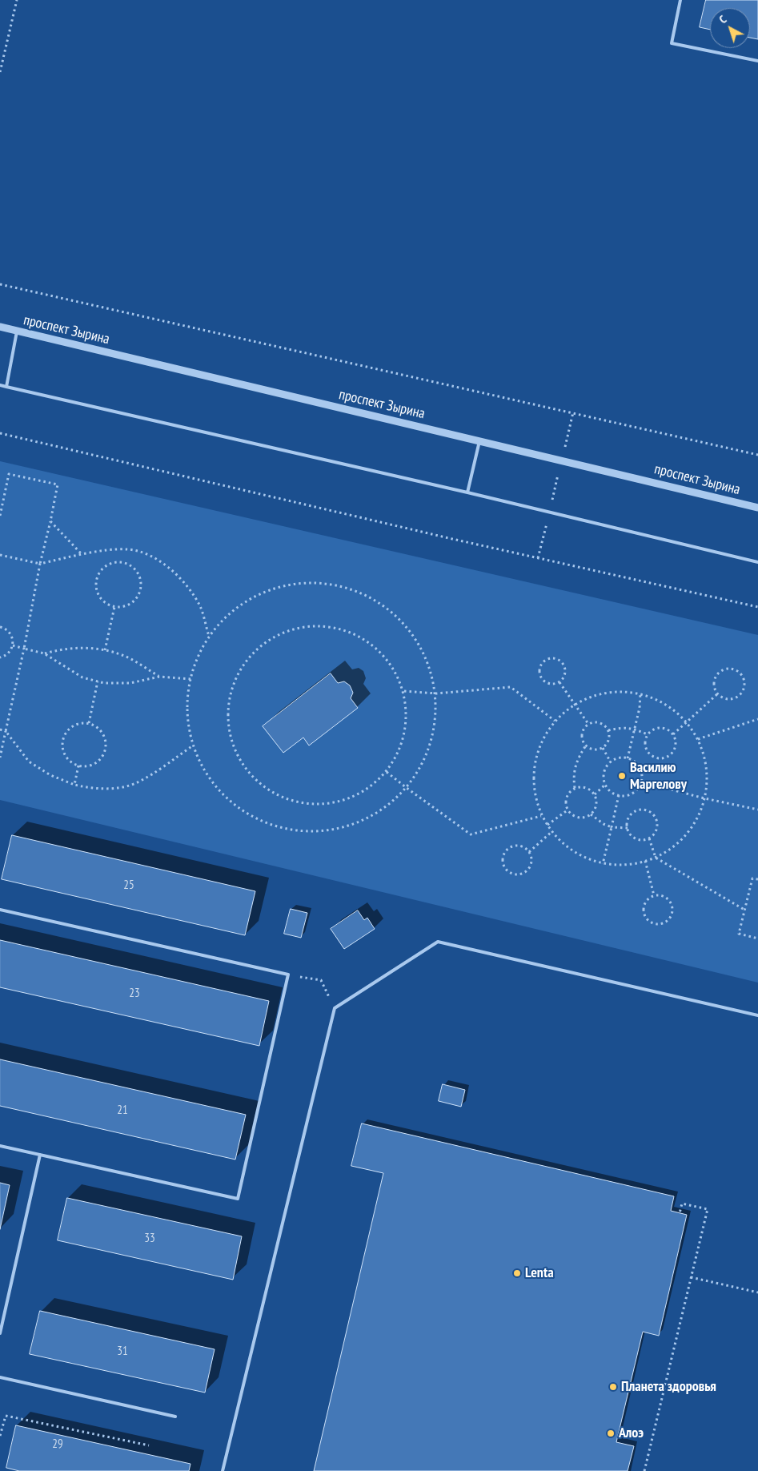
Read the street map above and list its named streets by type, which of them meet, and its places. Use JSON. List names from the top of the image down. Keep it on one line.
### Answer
{"streets":{"street":["проспект Зырина"]},"places":["Василию Маргелову","Lenta","Планета здоровья","Алоэ"],"house_numbers":["25","23","21","33","31","29"],"north":"top left"}
